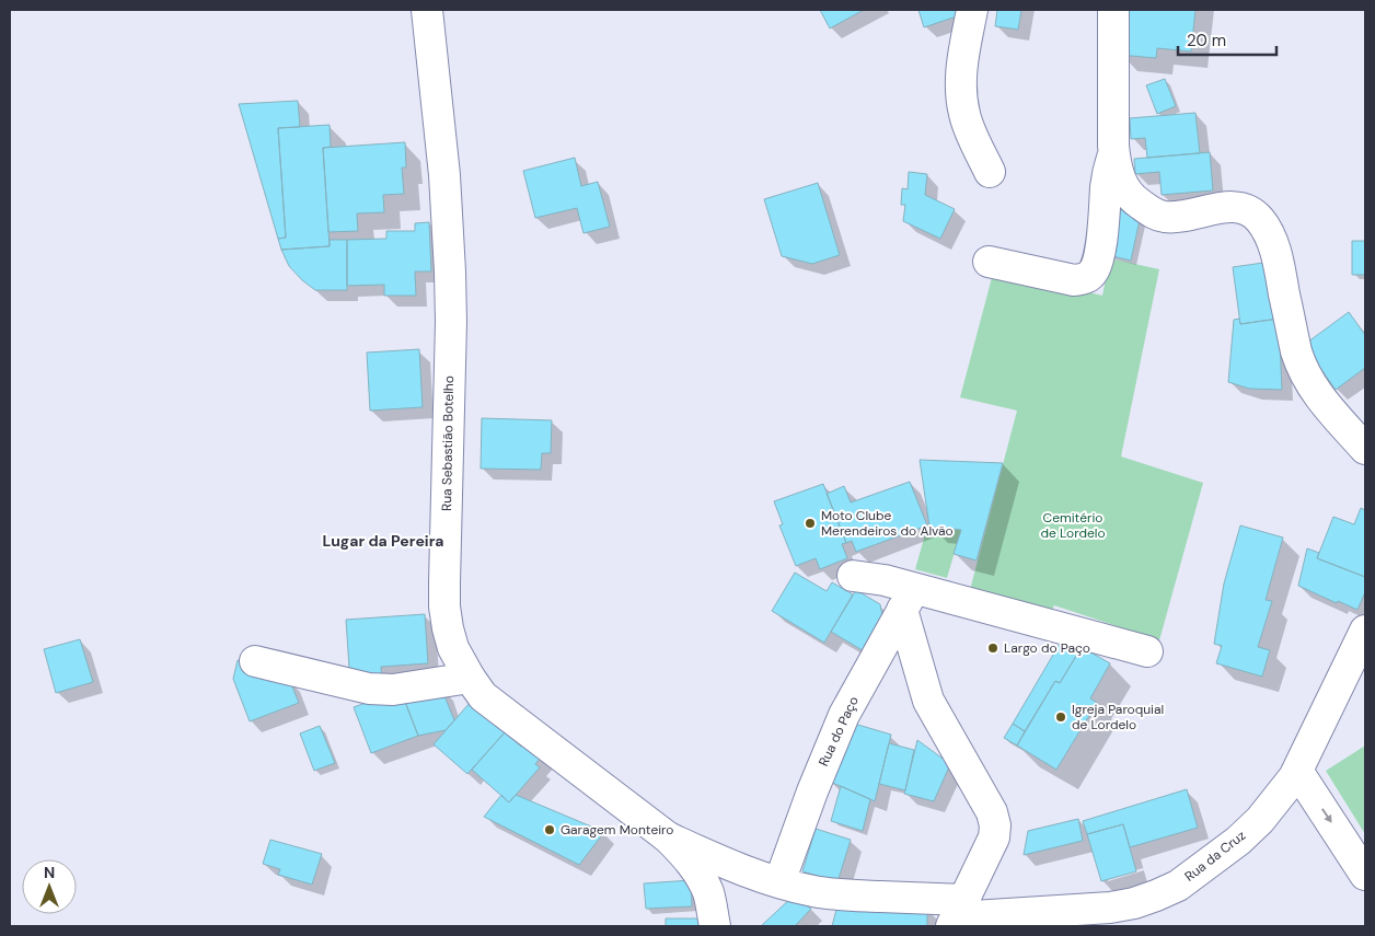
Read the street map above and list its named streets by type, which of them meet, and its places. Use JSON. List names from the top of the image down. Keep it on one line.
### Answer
{"streets":{"street":["Rua Sebastião Botelho","Rua do Paço","Rua da Cruz"]},"crossings":[["Rua Sebastião Botelho","Rua da Cruz"],["Rua do Paço","Rua da Cruz"]],"districts":["Lugar da Pereira"],"parks":["Cemitério de Lordelo"],"places":["Moto Clube Merendeiros do Alvão","Largo do Paço","Igreja Paroquial de Lordelo","Garagem Monteiro"],"scale_bar":"20 m","north":"top"}
